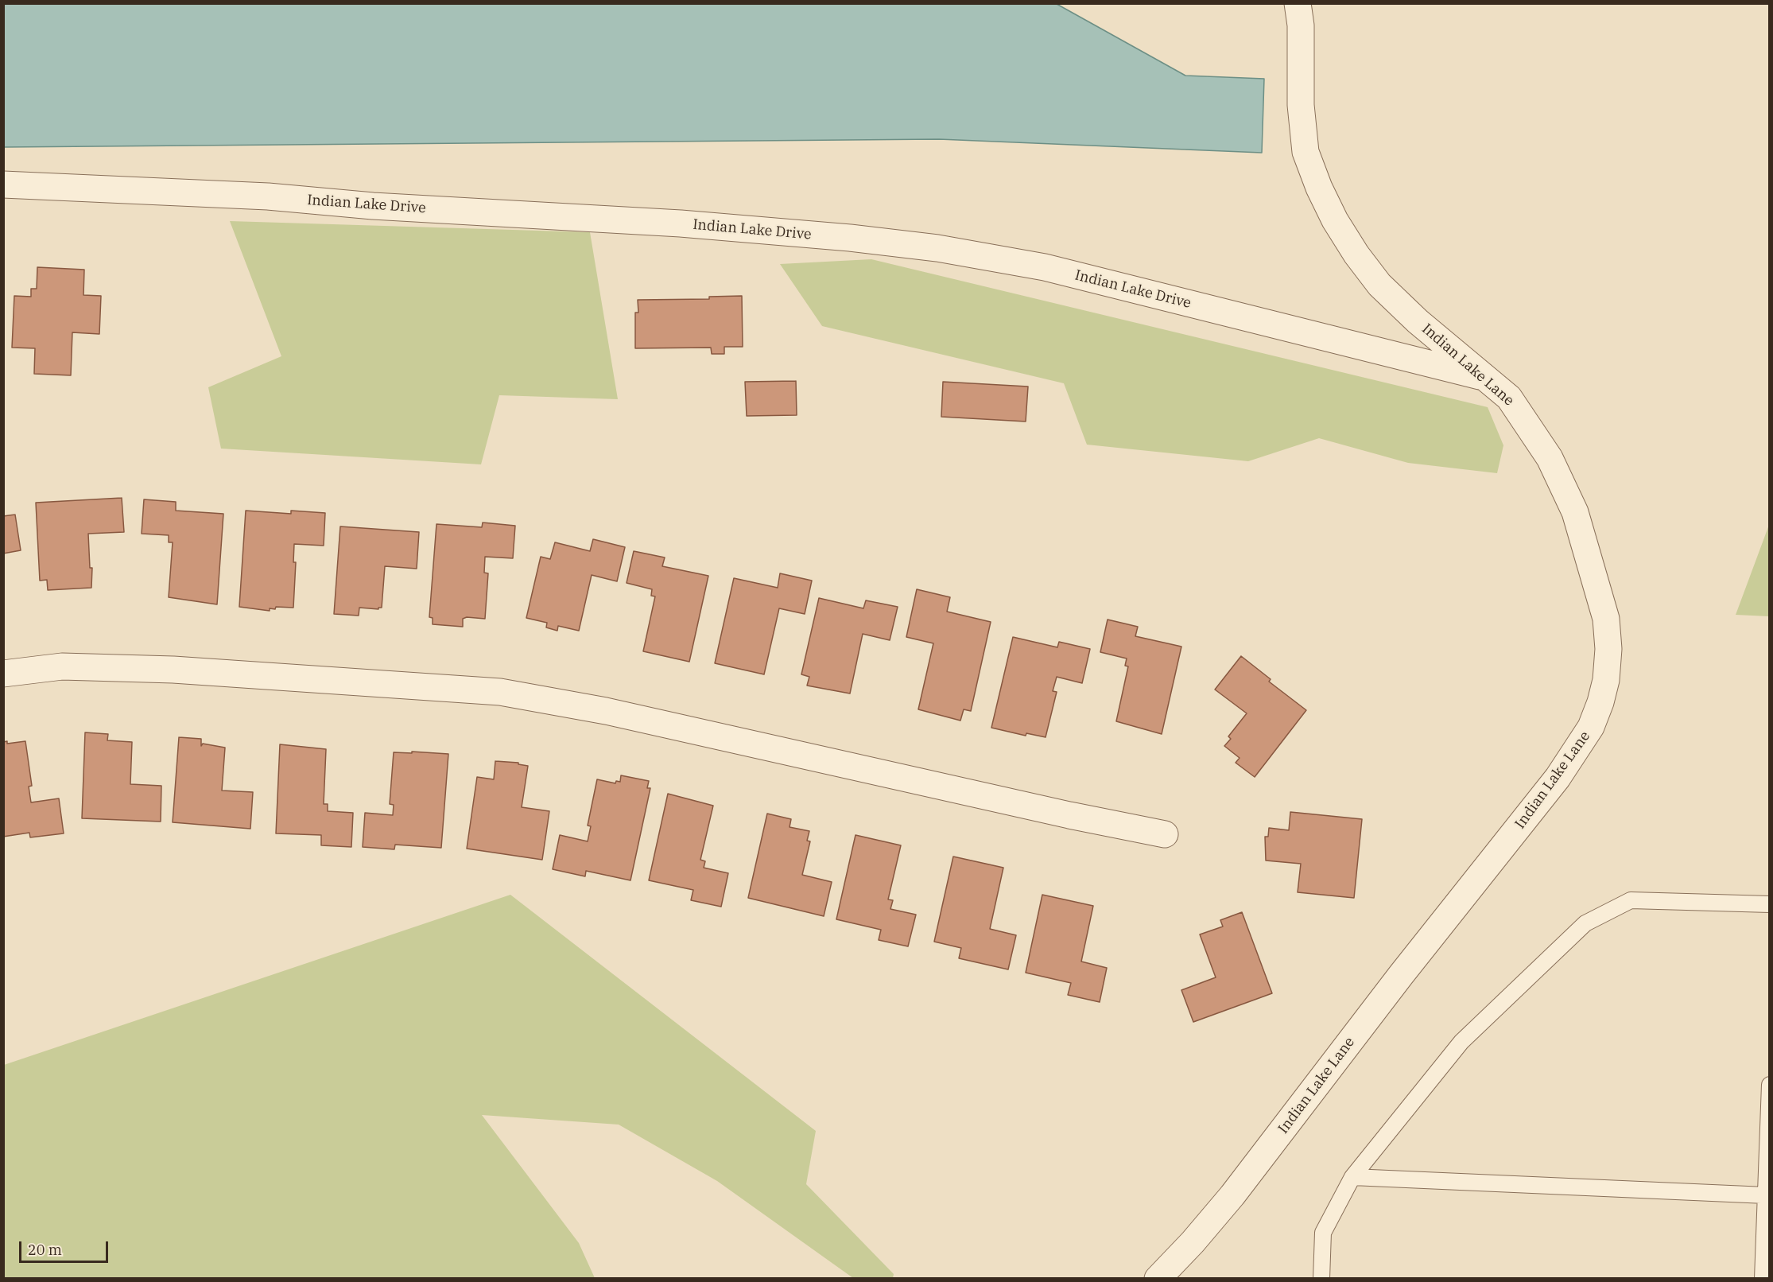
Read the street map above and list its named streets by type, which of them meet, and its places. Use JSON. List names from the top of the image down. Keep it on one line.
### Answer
{"streets":{"street":["Indian Lake Drive","Indian Lake Lane"]},"crossings":[["Indian Lake Drive","Indian Lake Lane"]],"scale_bar":"20 m"}
